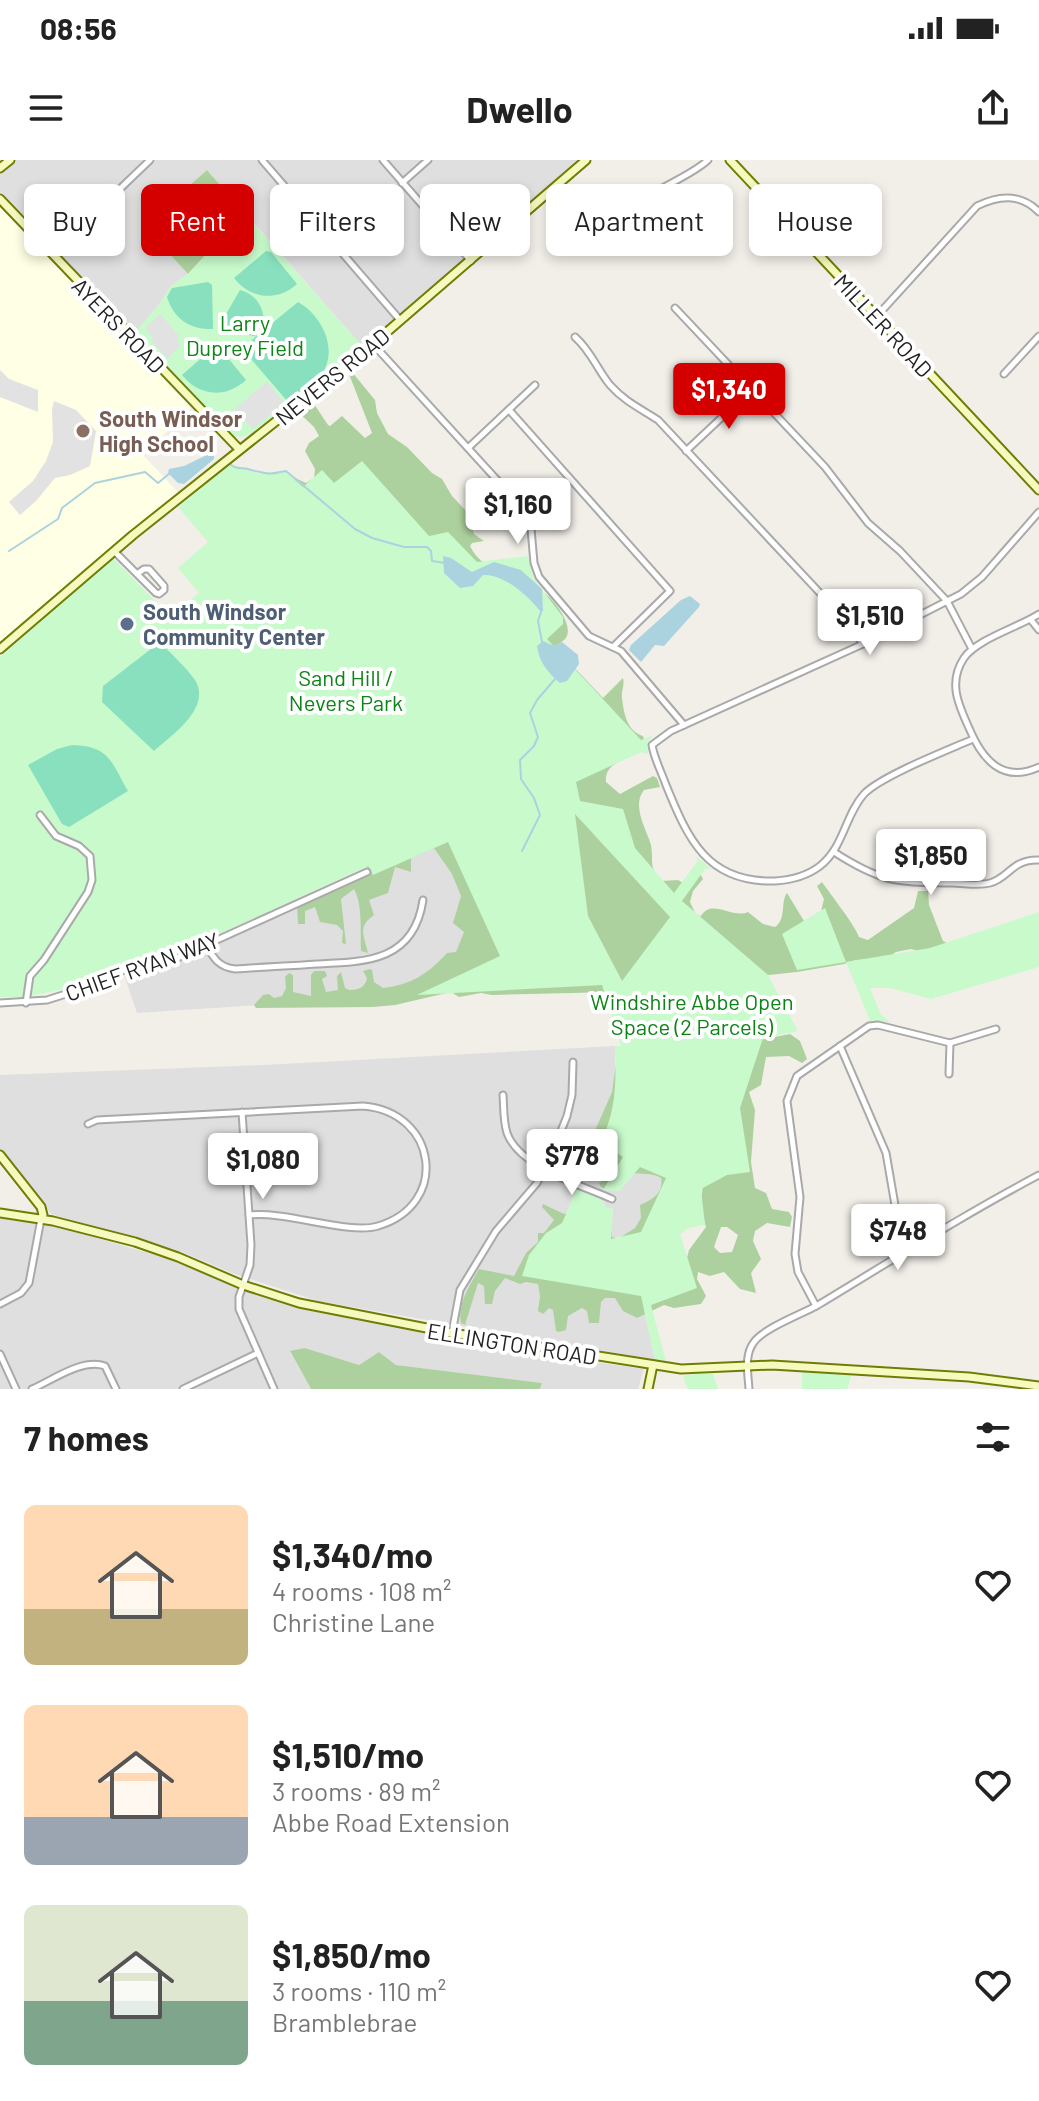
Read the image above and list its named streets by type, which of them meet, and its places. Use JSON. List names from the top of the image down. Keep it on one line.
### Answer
{"streets":{"street":["AYERS ROAD","MILLER ROAD","NEVERS ROAD","CHIEF RYAN WAY","ELLINGTON ROAD"]},"crossings":[["AYERS ROAD","NEVERS ROAD"]],"parks":["Larry Duprey Field","Sand Hill / Nevers Park","Windshire Abbe Open Space (2 Parcels)"],"places":["South Windsor High School","South Windsor Community Center"],"page":{"status":"08:56","header":"Dwello","chip":["Buy","Rent","Filters","New","Apartment","House"],"price":["$1,340","$1,160","$1,510","$1,850","$778","$1,080","$748"],"heading":"7 homes","list":[{"name":"$1,340/mo","note":"4 rooms · 108 m² · Christine Lane"},{"name":"$1,510/mo","note":"3 rooms · 89 m² · Abbe Road Extension"},{"name":"$1,850/mo","note":"3 rooms · 110 m² · Bramblebrae"}]}}
